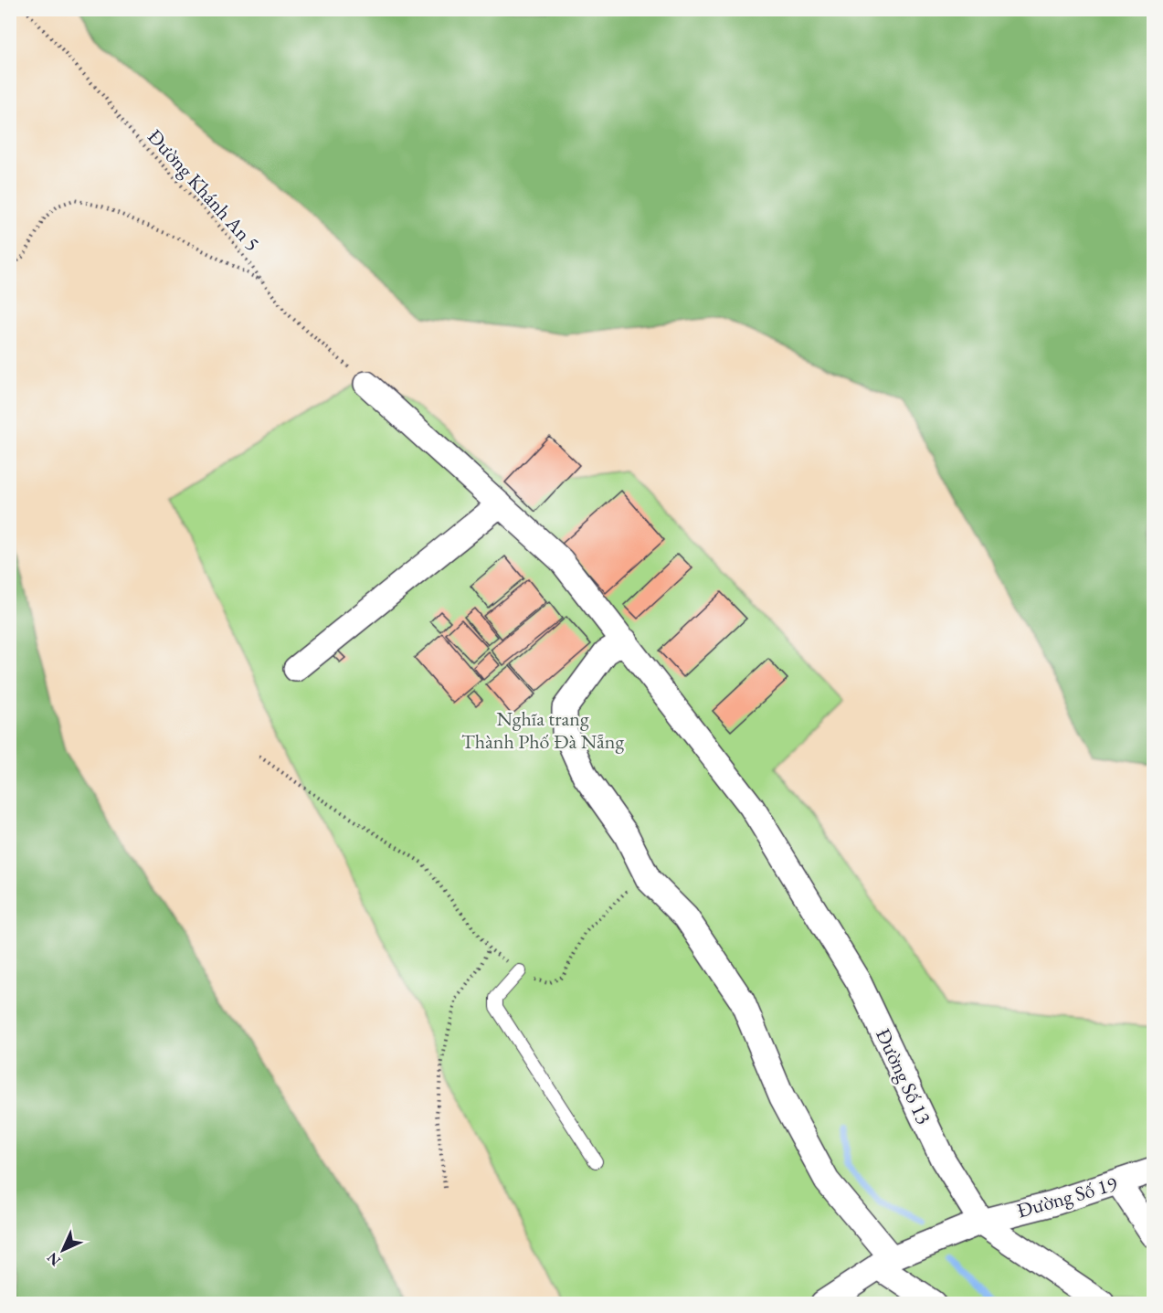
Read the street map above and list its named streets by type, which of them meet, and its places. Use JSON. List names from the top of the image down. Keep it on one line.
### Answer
{"streets":{"street":["Đường Số 13","Đường Số 19"],"path":["Đường Khánh An 5"]},"crossings":[["Đường Khánh An 5","Đường Số 13"],["Đường Số 13","Đường Số 19"]],"parks":["Nghĩa trang Thành Phố Đà Nẵng"],"north":"bottom left"}
